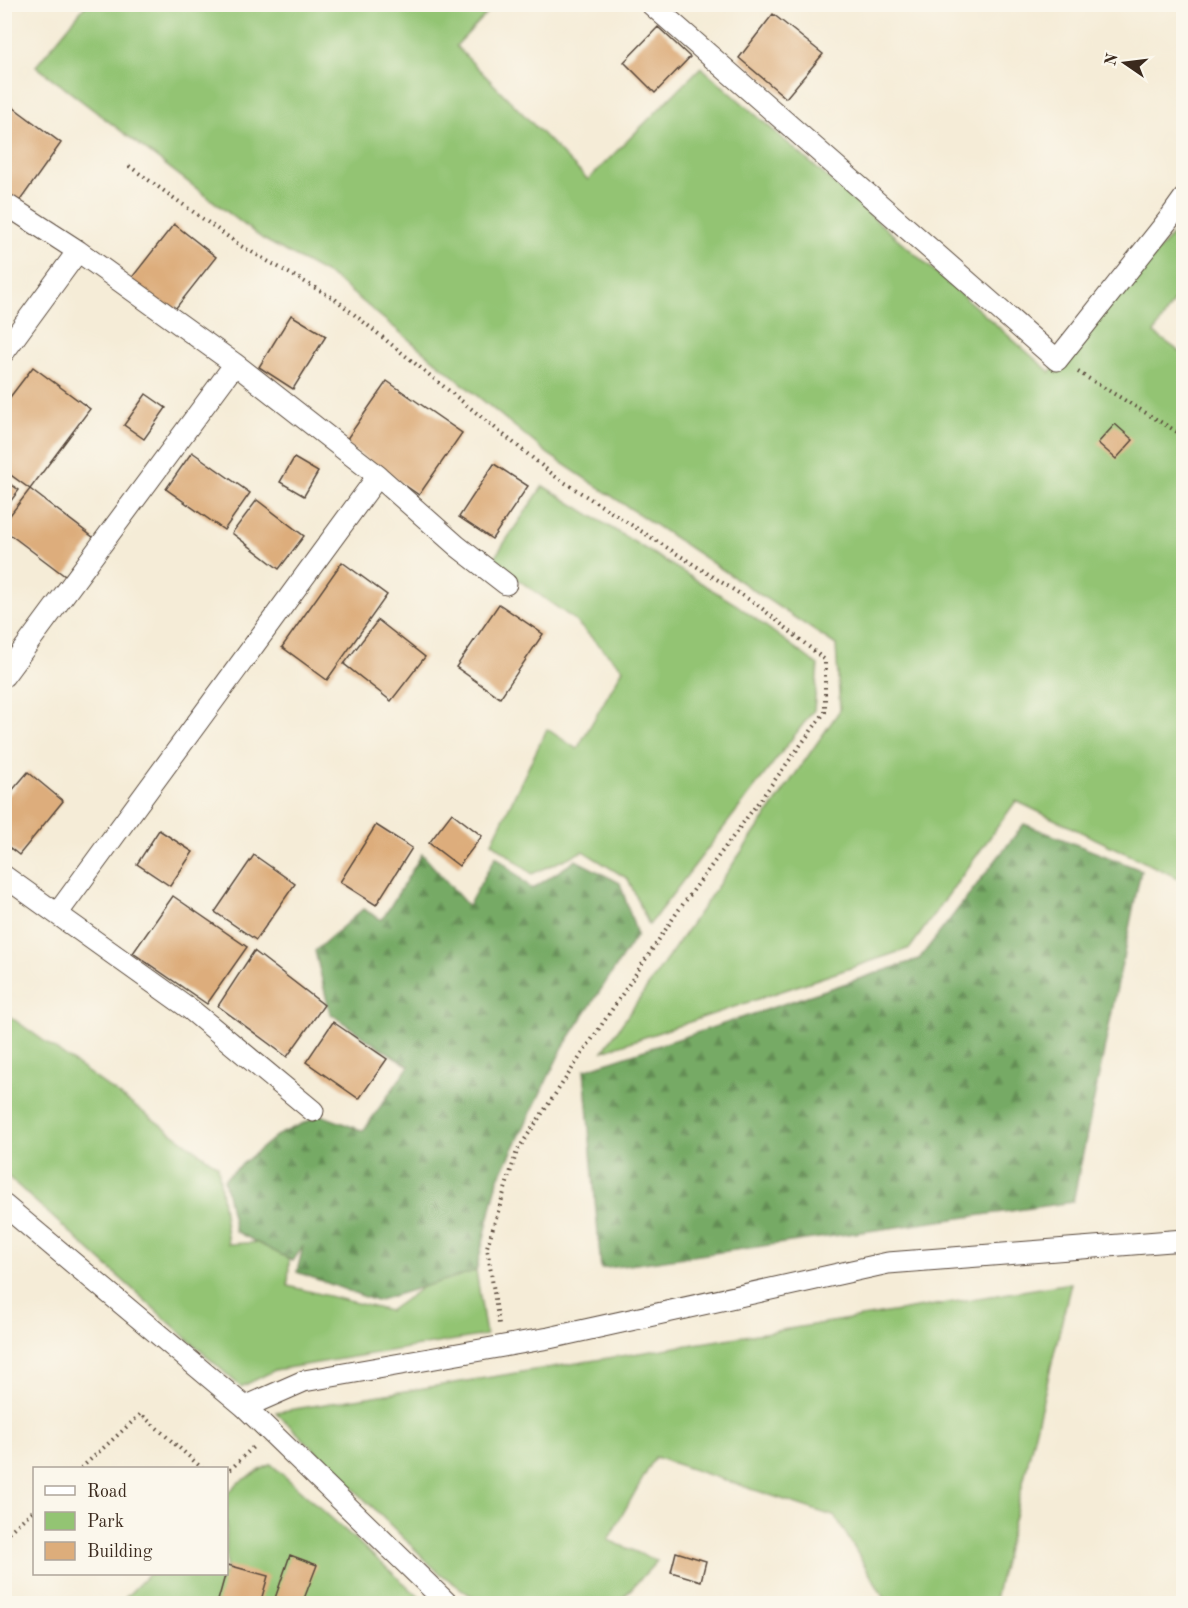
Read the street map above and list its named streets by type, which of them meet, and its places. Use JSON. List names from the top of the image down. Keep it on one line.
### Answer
{"legend":["Road","Park","Building"],"north":"left"}
